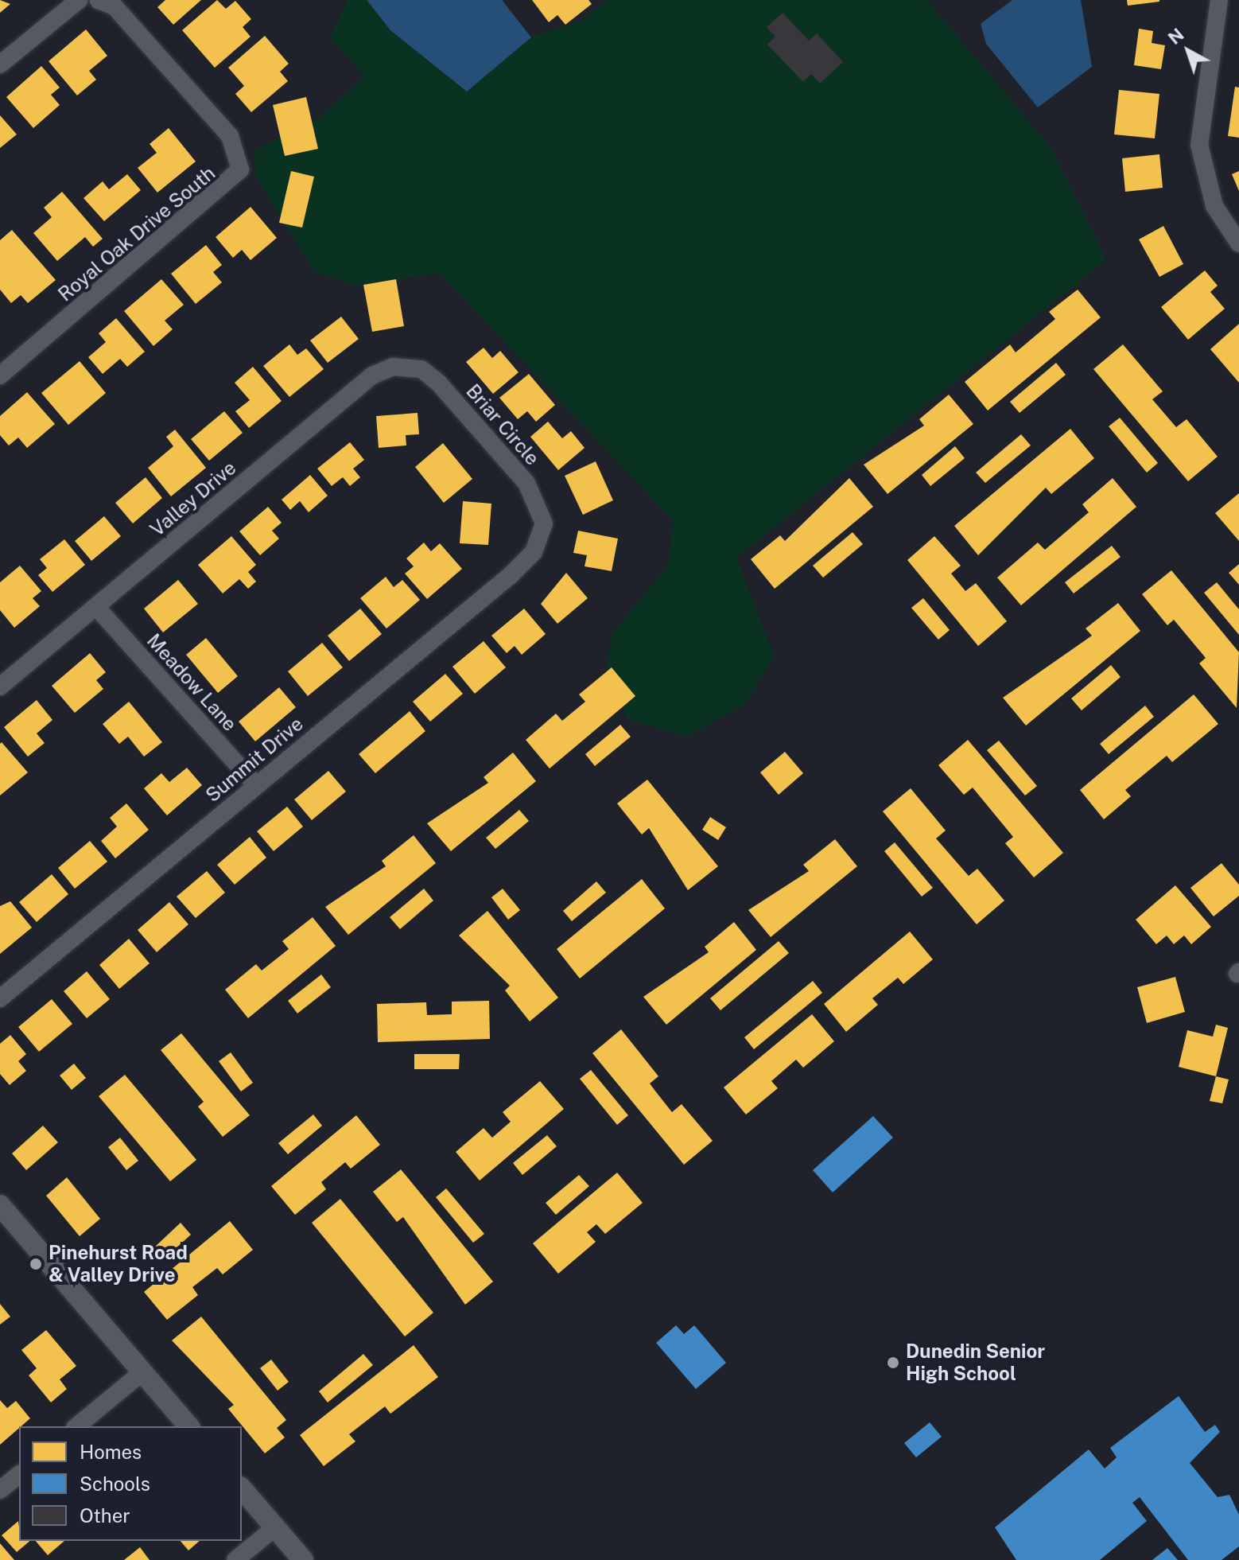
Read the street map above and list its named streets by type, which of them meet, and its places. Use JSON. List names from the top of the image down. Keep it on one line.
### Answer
{"streets":{"street":["Royal Oak Drive South","Briar Circle","Valley Drive","Meadow Lane","Summit Drive"]},"crossings":[["Briar Circle","Valley Drive"],["Briar Circle","Summit Drive"],["Valley Drive","Meadow Lane"],["Meadow Lane","Summit Drive"]],"places":["Pinehurst Road & Valley Drive","Dunedin Senior High School"],"legend":["Homes","Schools","Other"],"north":"top left"}
